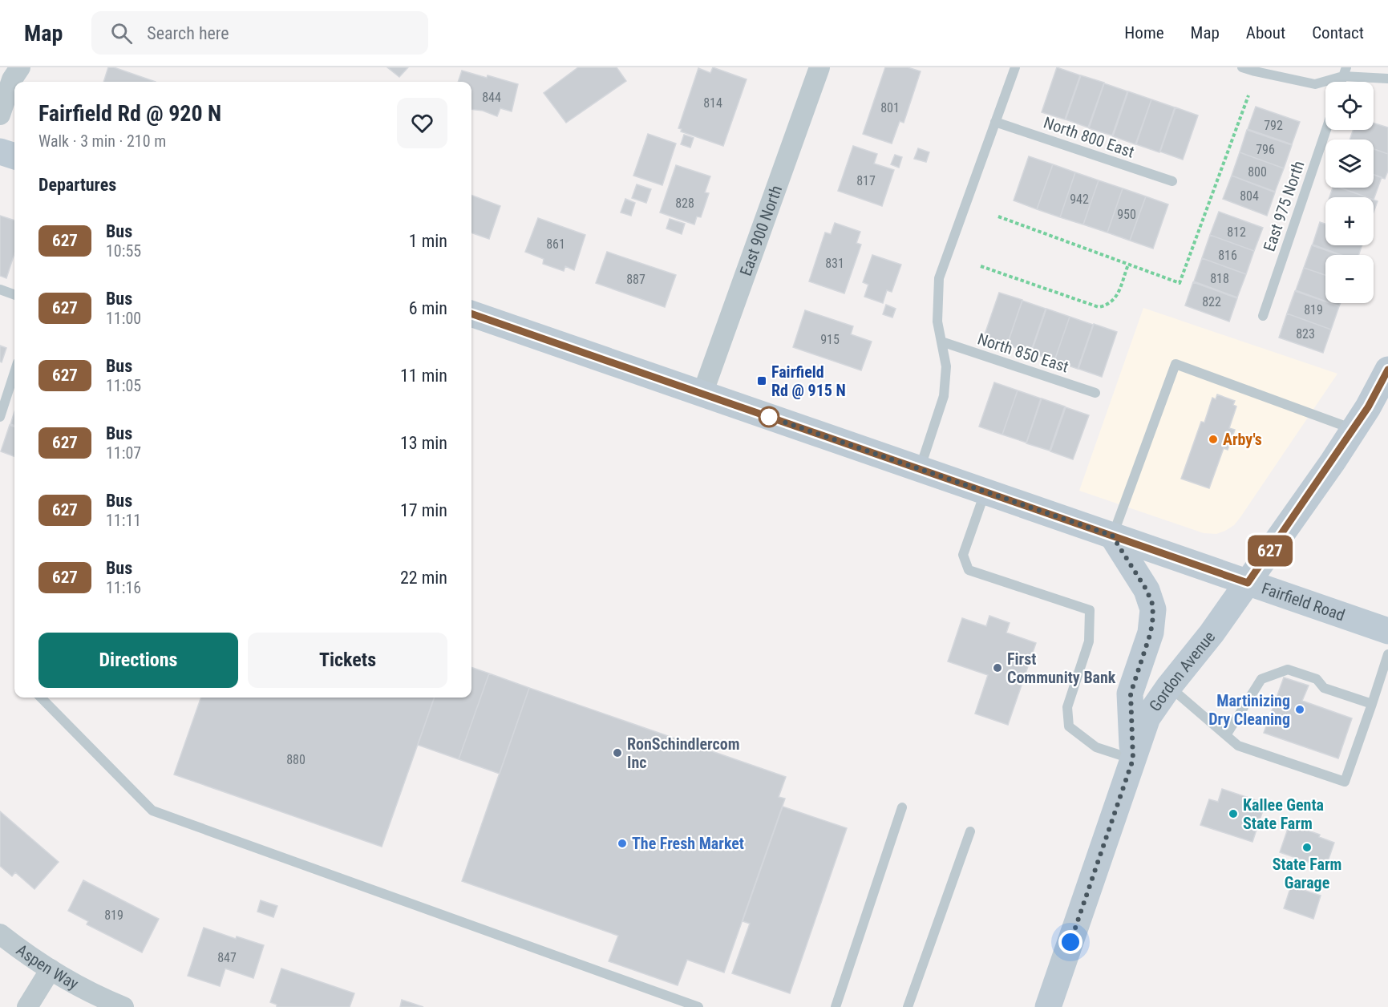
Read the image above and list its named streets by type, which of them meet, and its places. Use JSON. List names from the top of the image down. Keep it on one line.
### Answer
{"streets":{"main road":["Fairfield Road","Gordon Avenue"],"street":["East 900 North","Aspen Way"],"lane":["North 800 East","East 975 North","North 850 East"]},"crossings":[["East 900 North","Fairfield Road"],["Fairfield Road","Gordon Avenue"]],"places":{"transit":["Fairfield Rd @ 915 N"],"other":["Arby's","First Community Bank","Martinizing Dry Cleaning","RonSchindlercom Inc","Kallee Genta State Farm","The Fresh Market","State Farm Garage"]},"lines":["bus line 627"],"house_numbers":["844","814","801","792","796","800","817","804","942","828","950","812","861","816","831","818","887","822","819","823","915","880","819","847"],"page":{"header":"Map","search":"Search here","nav":["Home","Map","About","Contact"],"on_map":"627","map_buttons":["+","−"],"heading":[["Fairfield Rd @ 920 N","Walk · 3 min · 210 m"],"Departures"],"list":[{"mark":"627","name":"Bus","note":"10:55","value":"1 min"},{"mark":"627","name":"Bus","note":"11:00","value":"6 min"},{"mark":"627","name":"Bus","note":"11:05","value":"11 min"},{"mark":"627","name":"Bus","note":"11:07","value":"13 min"},{"mark":"627","name":"Bus","note":"11:11","value":"17 min"},{"mark":"627","name":"Bus","note":"11:16","value":"22 min"}],"buttons":["Directions","Tickets"]}}
